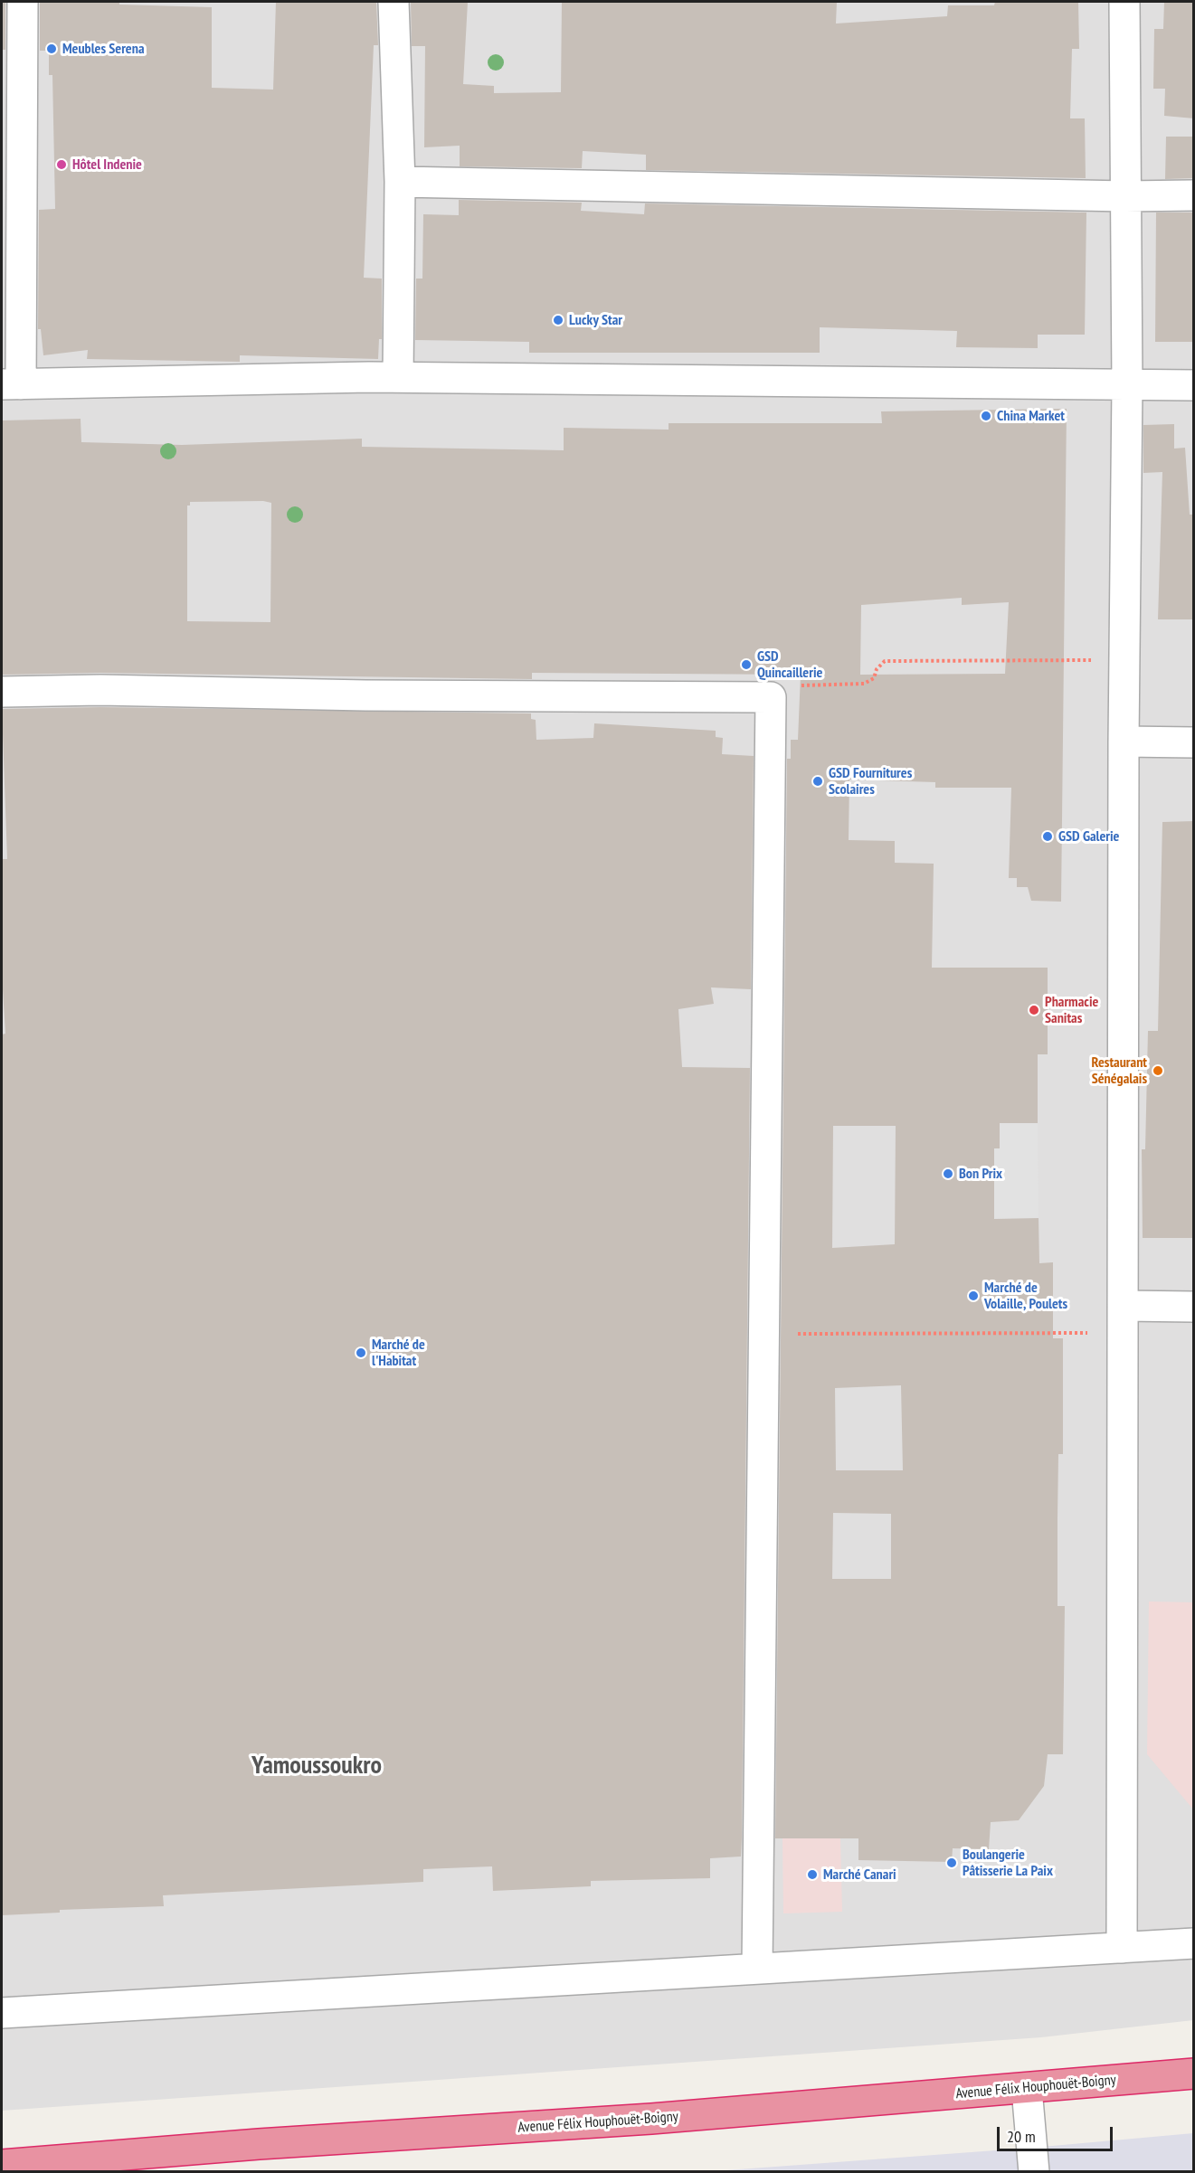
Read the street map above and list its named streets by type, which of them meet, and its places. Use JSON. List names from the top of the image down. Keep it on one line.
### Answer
{"streets":{"highway":["Avenue Félix Houphouët-Boigny"]},"districts":["Yamoussoukro"],"places":["Meubles Serena","Hôtel Indenie","Lucky Star","China Market","GSD Quincaillerie","GSD Fournitures Scolaires","GSD Galerie","Pharmacie Sanitas","Restaurant Sénégalais","Bon Prix","Marché de Volaille, Poulets","Marché de l'Habitat","Boulangerie Pâtisserie La Paix","Marché Canari"],"scale_bar":"20 m"}
